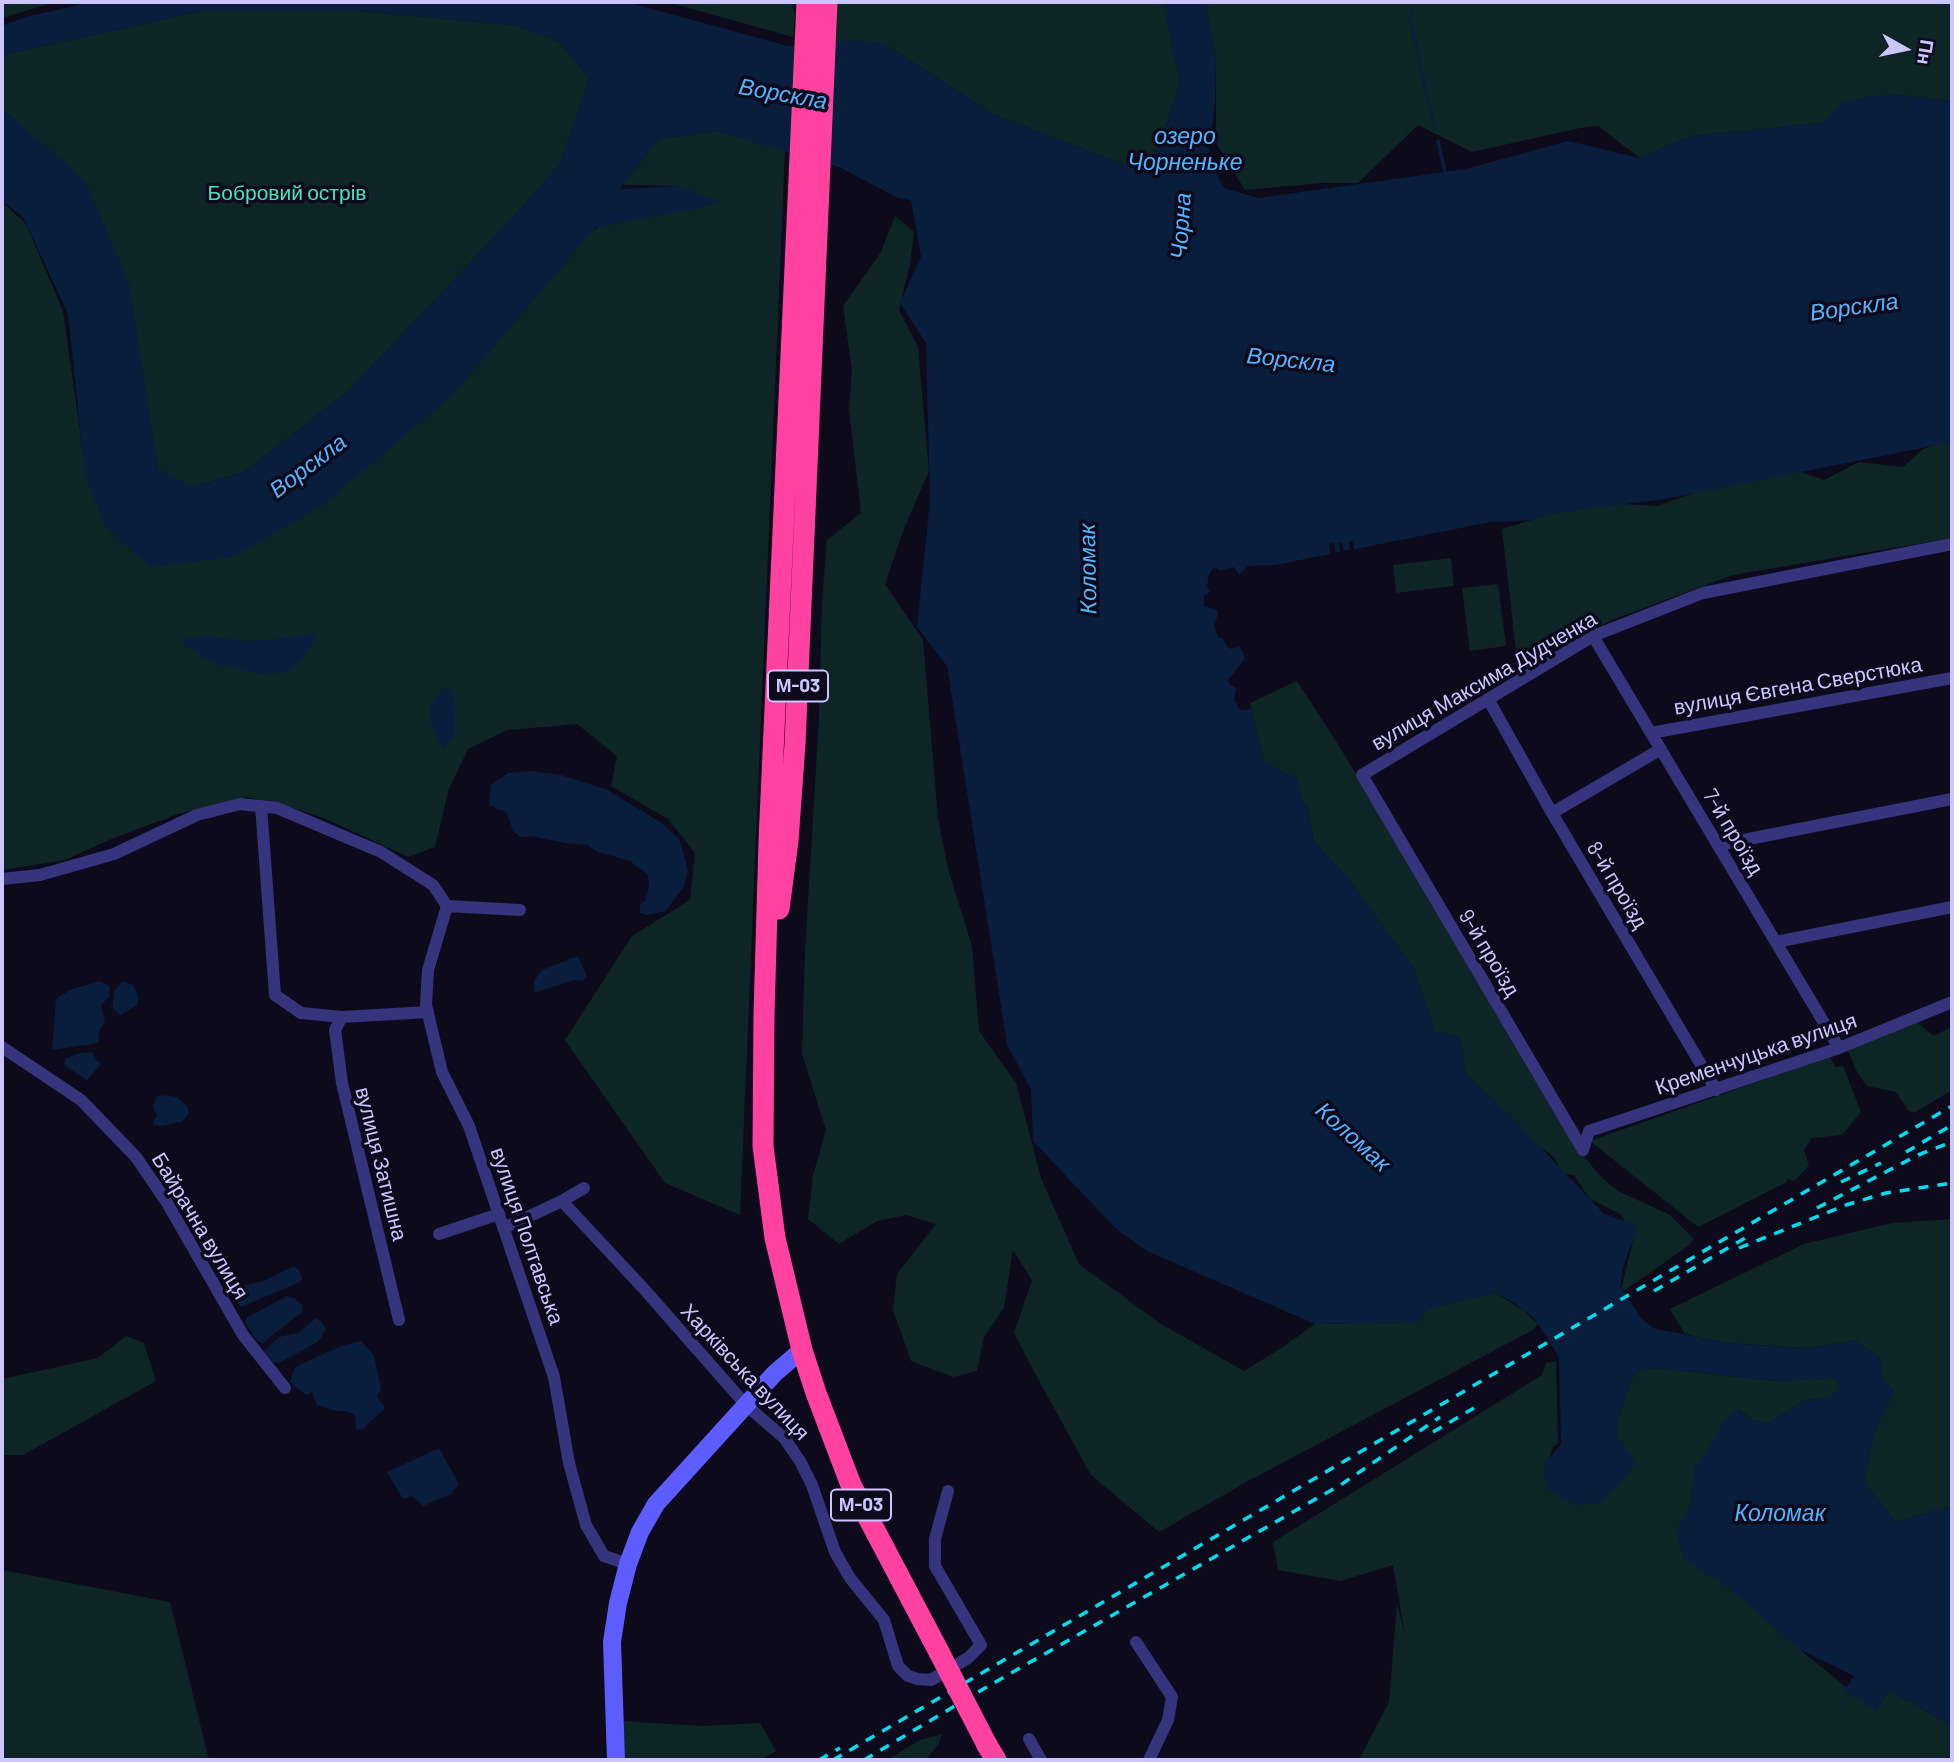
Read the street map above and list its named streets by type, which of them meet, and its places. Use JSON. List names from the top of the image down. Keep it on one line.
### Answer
{"streets":{"highway":["М-03"],"street":["вулиця Максима Дудченка","вулиця Євгена Сверстюка","7-й проїзд","8-й проїзд","9-й проїзд","Кременчуцька вулиця","вулиця Затишна","Байрачна вулиця","вулиця Полтавська","Харківська вулиця"]},"crossings":[["вулиця Максима Дудченка","7-й проїзд"],["вулиця Максима Дудченка","8-й проїзд"],["вулиця Максима Дудченка","9-й проїзд"],["вулиця Євгена Сверстюка","7-й проїзд"],["7-й проїзд","Кременчуцька вулиця"],["8-й проїзд","Кременчуцька вулиця"],["9-й проїзд","Кременчуцька вулиця"]],"water":["Ворскла","озеро Чорненьке","Чорна","Коломак"],"parks":["Бобровий острів"],"north":"right"}
